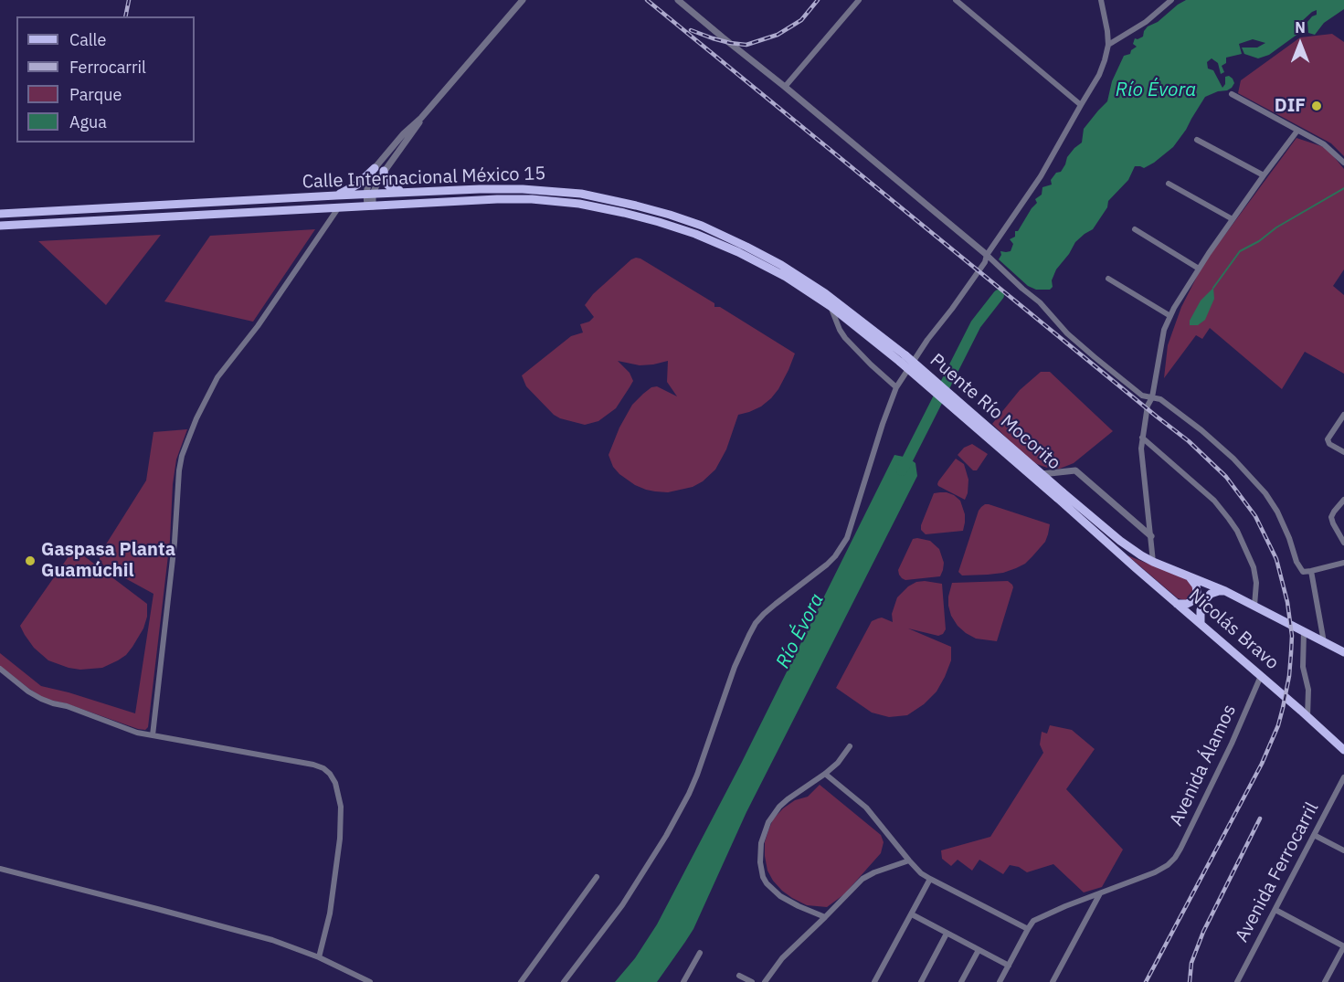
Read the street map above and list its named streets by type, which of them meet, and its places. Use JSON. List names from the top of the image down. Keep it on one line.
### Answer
{"streets":{"main road":["Calle Internacional México 15","Puente Río Mocorito","Nicolás Bravo"],"street":["Avenida Álamos","Avenida Ferrocarril"]},"crossings":[["Calle Internacional México 15","Puente Río Mocorito"],["Puente Río Mocorito","Nicolás Bravo"],["Nicolás Bravo","Avenida Álamos"]],"water":["Río Évora"],"places":["DIF","Gaspasa Planta Guamúchil"],"legend":["Calle","Ferrocarril","Parque","Agua"],"north":"top"}
